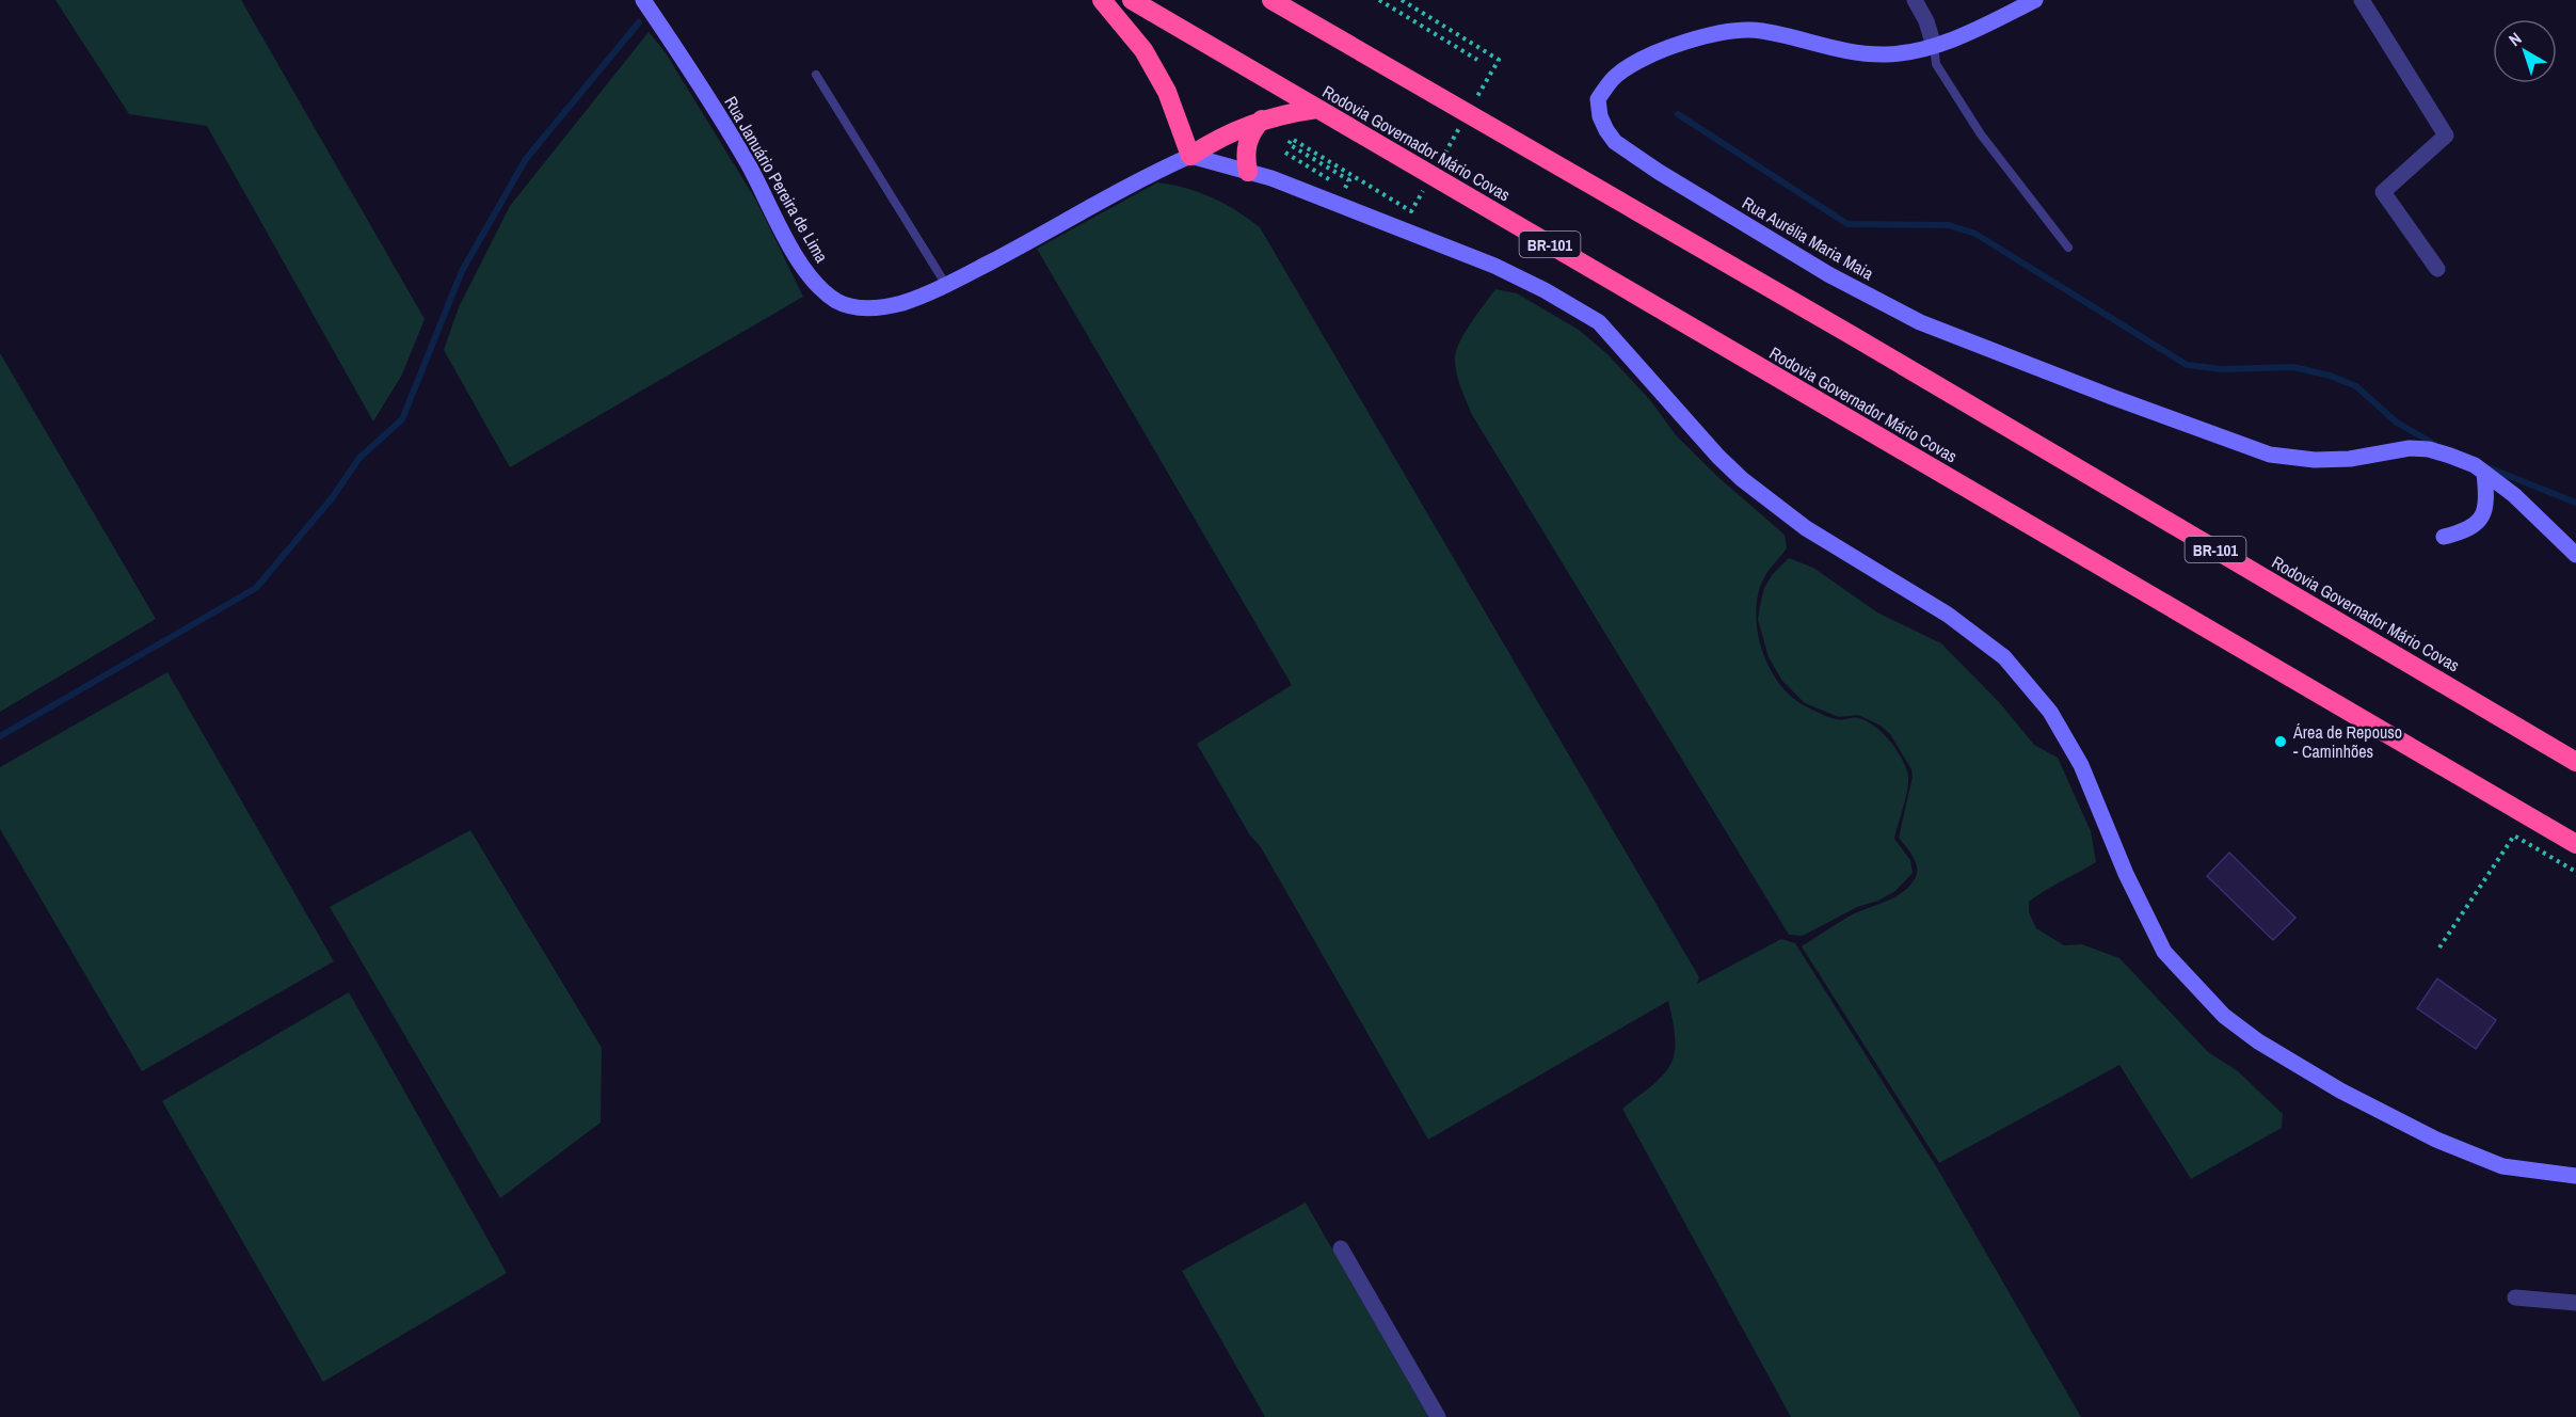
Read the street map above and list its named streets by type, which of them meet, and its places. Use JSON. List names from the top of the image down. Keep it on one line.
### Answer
{"streets":{"highway":["Rodovia Governador Mário Covas","BR-101"],"street":["Rua Januário Pereira de Lima","Rua Aurélia Maria Maia"]},"places":["Área de Repouso - Caminhões"],"north":"top left"}
